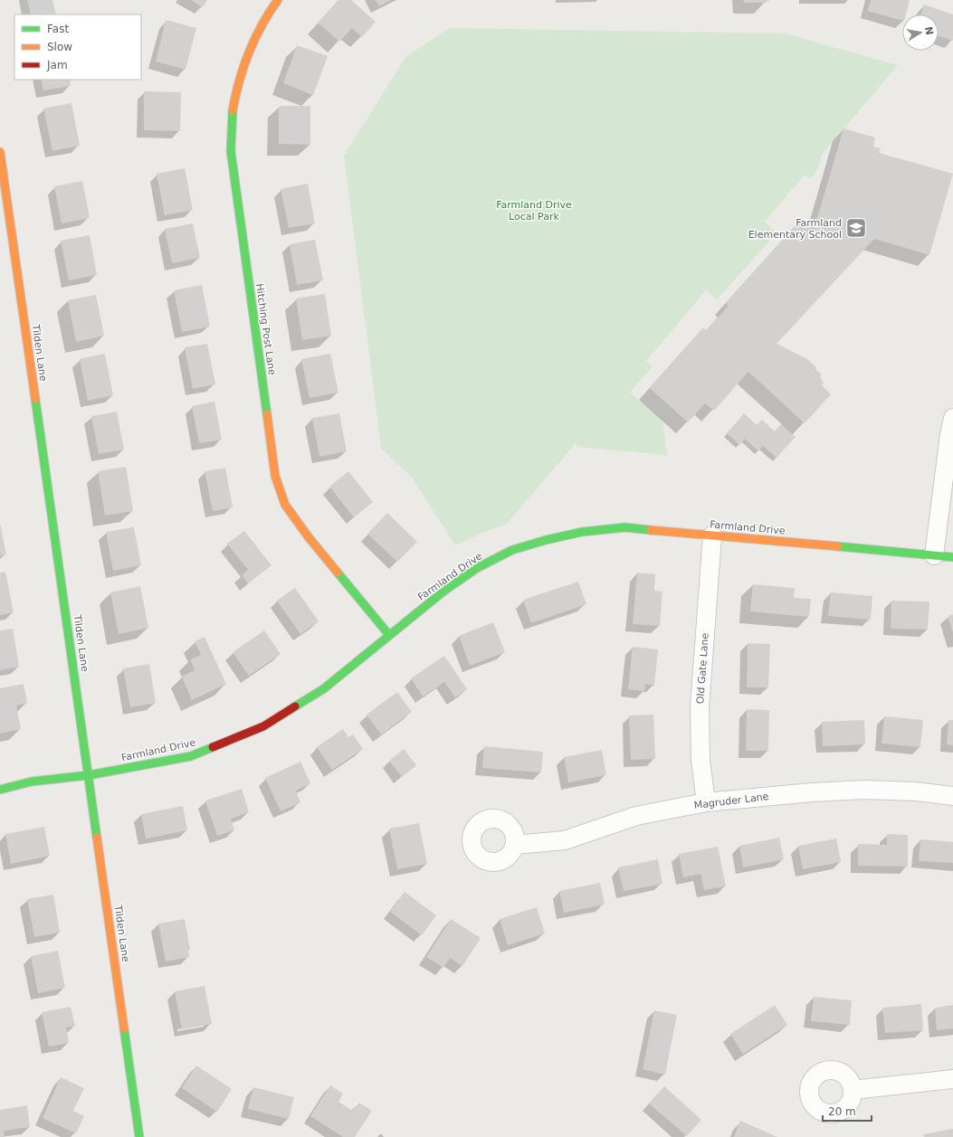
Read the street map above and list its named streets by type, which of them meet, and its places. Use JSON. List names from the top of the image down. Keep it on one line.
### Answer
{"streets":{"street":["Hitching Post Lane","Tilden Lane","Farmland Drive","Old Gate Lane","Magruder Lane"]},"crossings":[["Hitching Post Lane","Farmland Drive"],["Tilden Lane","Farmland Drive"],["Farmland Drive","Old Gate Lane"],["Old Gate Lane","Magruder Lane"]],"parks":["Farmland Drive Local Park"],"places":{"school or university":["Farmland Elementary School"]},"legend":["Fast","Slow","Jam"],"scale_bar":"20 m","north":"right"}
